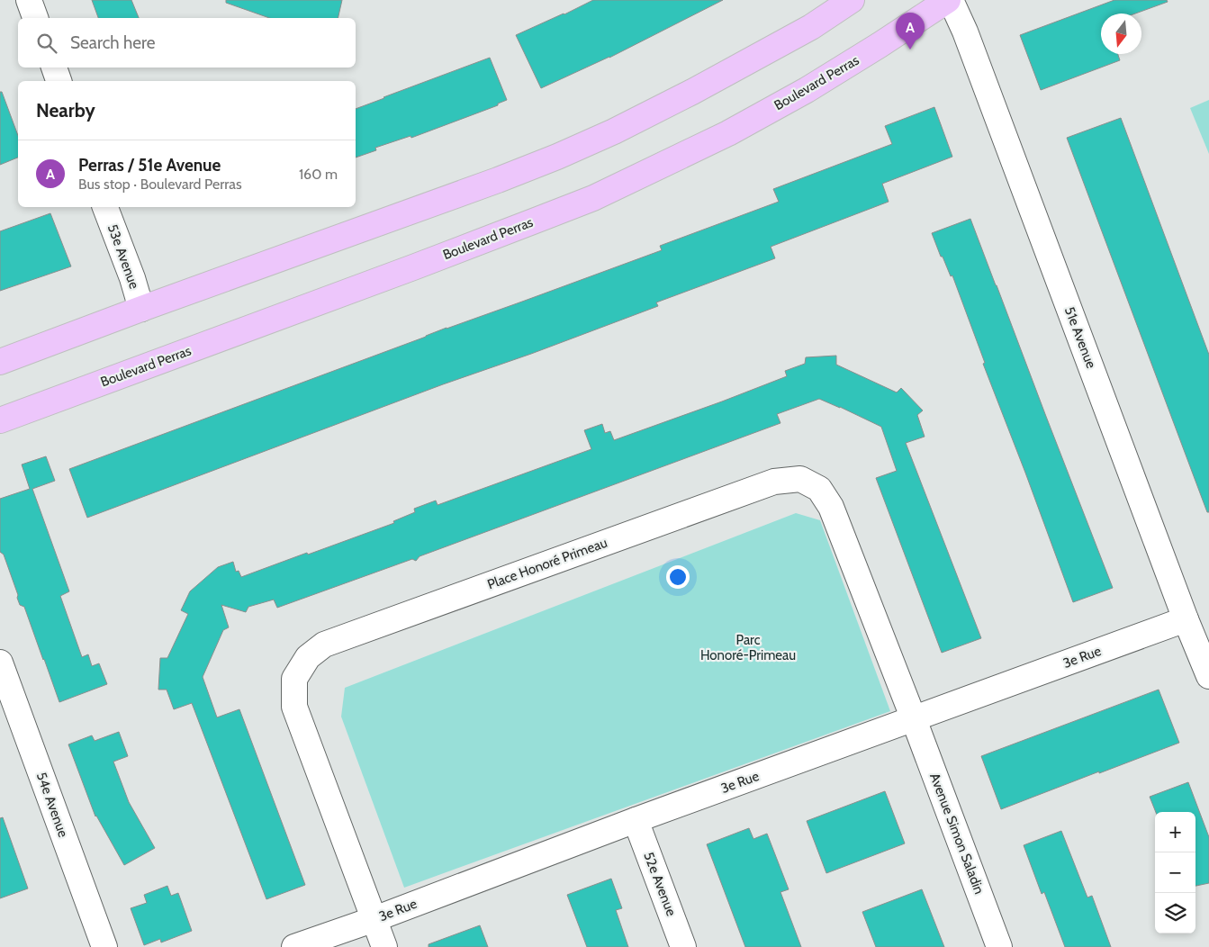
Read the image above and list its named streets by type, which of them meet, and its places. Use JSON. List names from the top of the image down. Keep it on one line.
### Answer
{"streets":{"main road":["Boulevard Perras"],"street":["53e Avenue","51e Avenue","Place Honoré Primeau","3e Rue","54e Avenue","Avenue Simon Saladin","52e Avenue"]},"crossings":[["Boulevard Perras","51e Avenue"],["51e Avenue","3e Rue"],["Place Honoré Primeau","3e Rue"],["Place Honoré Primeau","Avenue Simon Saladin"],["3e Rue","Avenue Simon Saladin"],["3e Rue","52e Avenue"]],"parks":["Parc Honoré-Primeau"],"north":"bottom","page":{"pins":"A","search":"Search here","heading":"Nearby","list":[{"mark":"A","name":"Perras / 51e Avenue","note":"Bus stop · Boulevard Perras","value":"160 m"}],"map_buttons":["+","−"]}}
